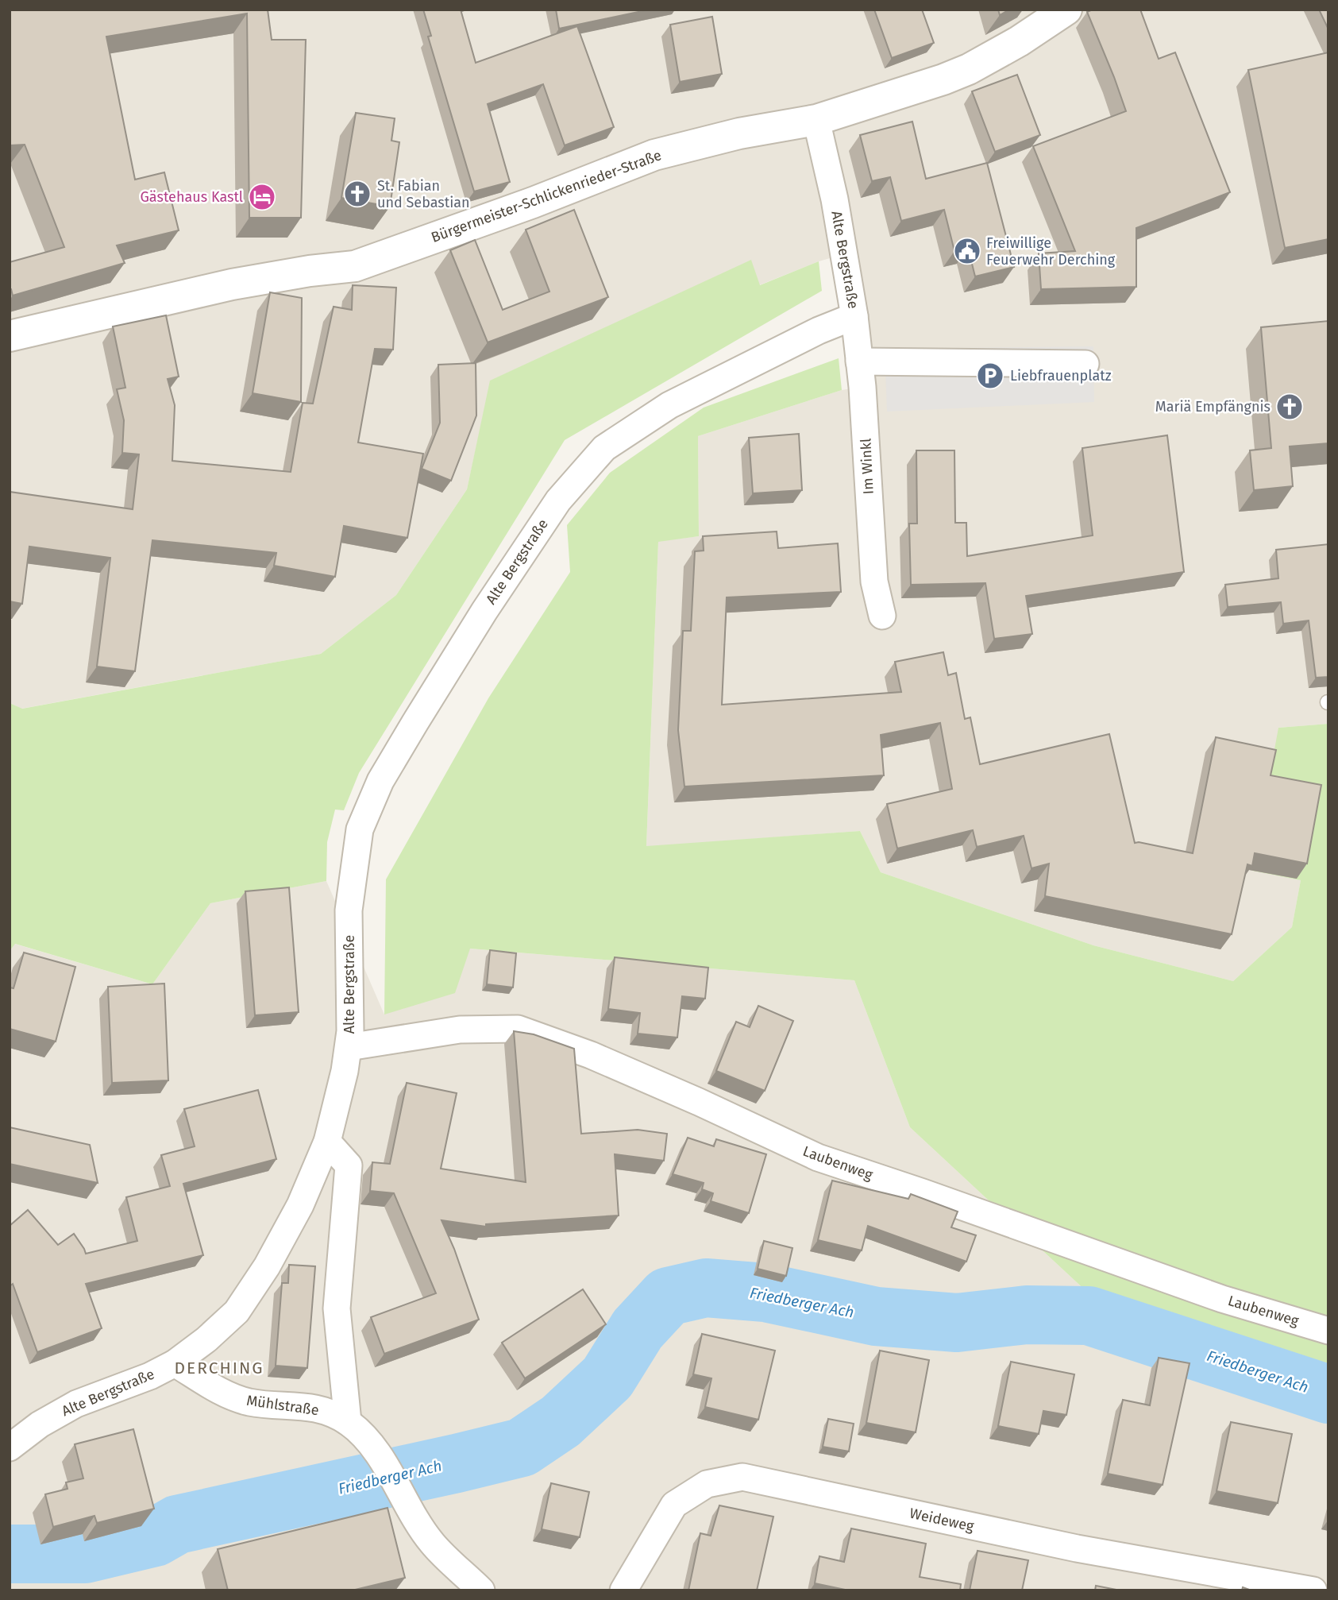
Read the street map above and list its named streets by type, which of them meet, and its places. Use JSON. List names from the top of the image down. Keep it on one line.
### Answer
{"streets":{"street":["Bürgermeister-Schlickenrieder-Straße","Alte Bergstraße","Im Winkl","Laubenweg","Mühlstraße","Weideweg"]},"crossings":[["Bürgermeister-Schlickenrieder-Straße","Alte Bergstraße"],["Alte Bergstraße","Im Winkl"],["Alte Bergstraße","Laubenweg"],["Alte Bergstraße","Mühlstraße"]],"districts":["DERCHING"],"water":["Friedberger Ach"],"places":{"church":["St. Fabian und Sebastian","Mariä Empfängnis"],"hotel":["Gästehaus Kastl"],"public building":["Freiwillige Feuerwehr Derching"],"parking":["Liebfrauenplatz"]}}
